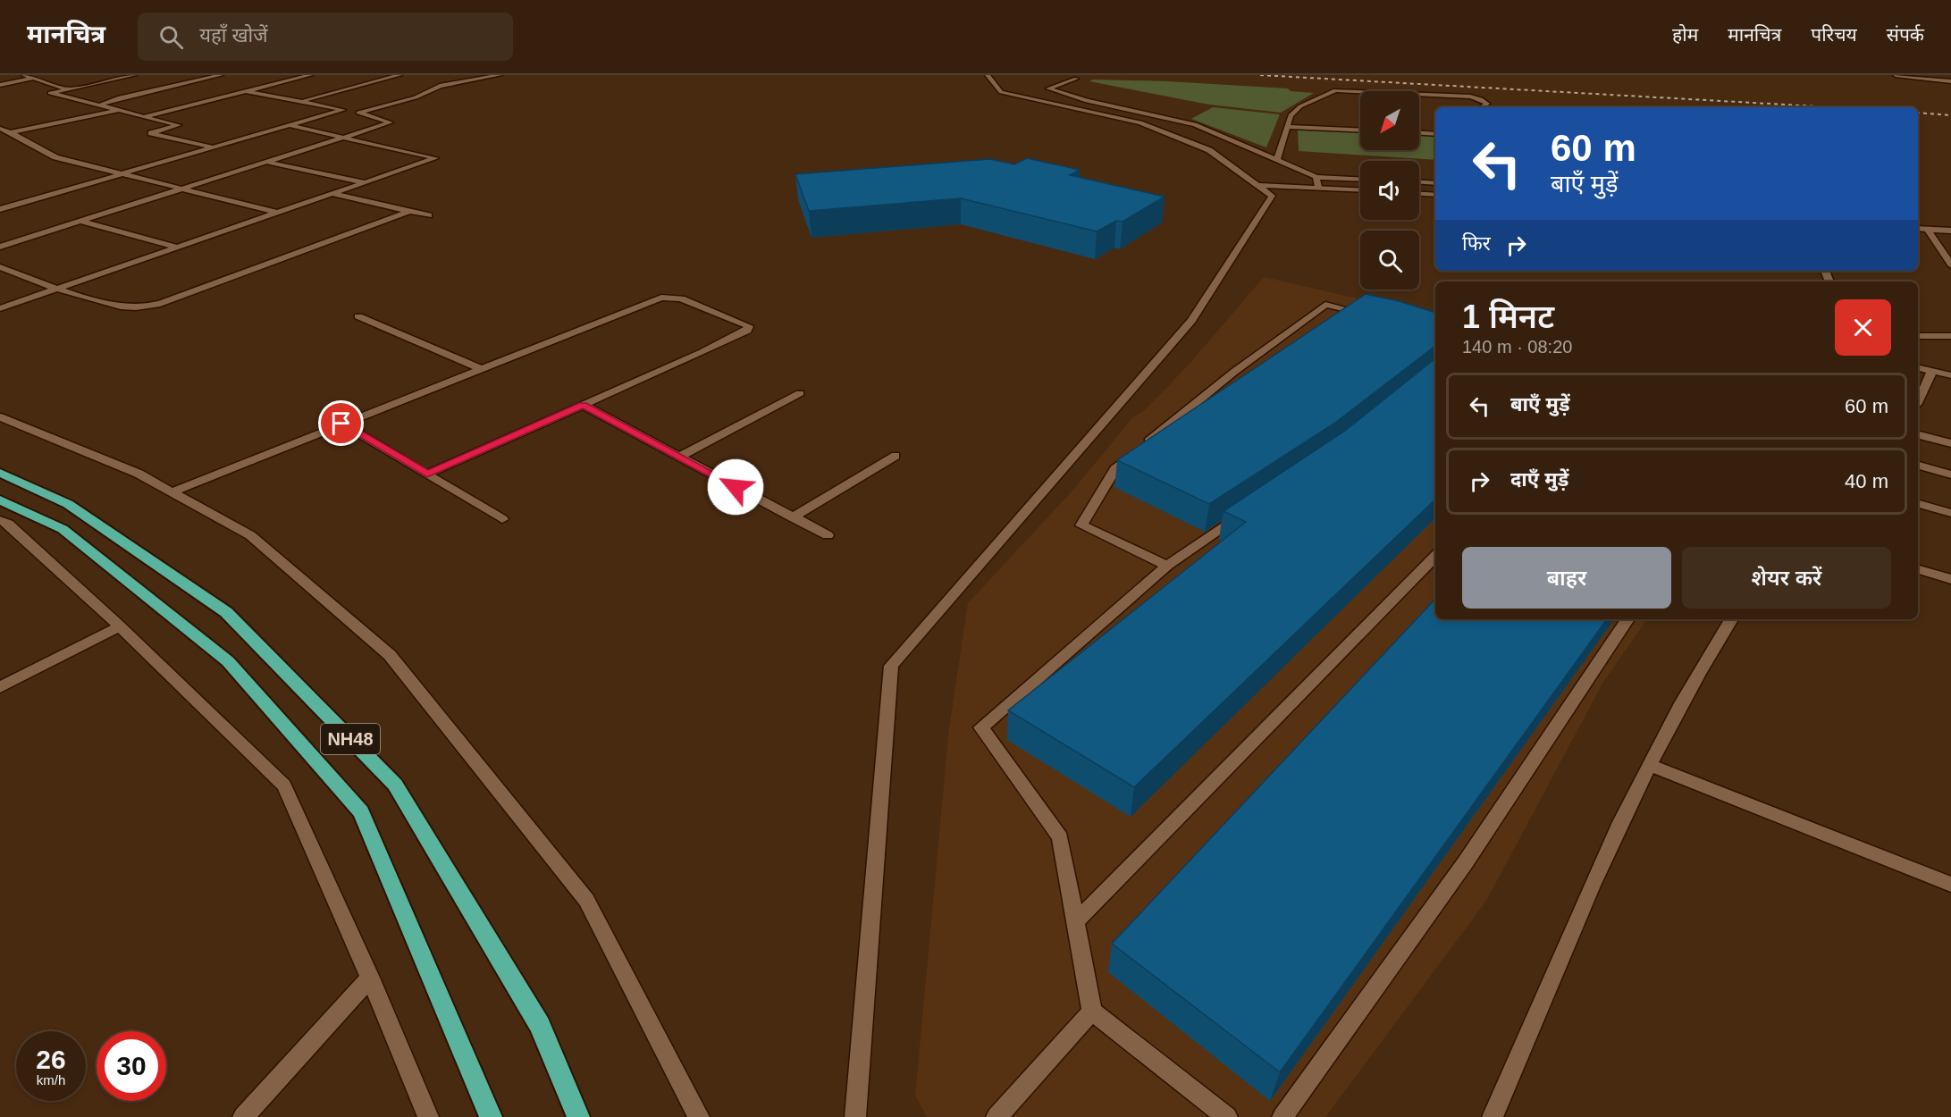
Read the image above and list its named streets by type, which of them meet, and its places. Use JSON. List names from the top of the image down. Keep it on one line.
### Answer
{"streets":{"highway":["NH48"]},"north":"bottom left","page":{"header":"मानचित्र","search":"यहाँ खोजें","nav":["होम","मानचित्र","परिचय","संपर्क"],"turn":["60 m","बाएँ मुड़ें"],"then":"फिर","heading":["1 मिनट","140 m · 08:20"],"list":[{"name":"बाएँ मुड़ें","value":"60 m"},{"name":"दाएँ मुड़ें","value":"40 m"}],"buttons":["बाहर","शेयर करें"],"speed":"26 km/h","limit":"30"}}
